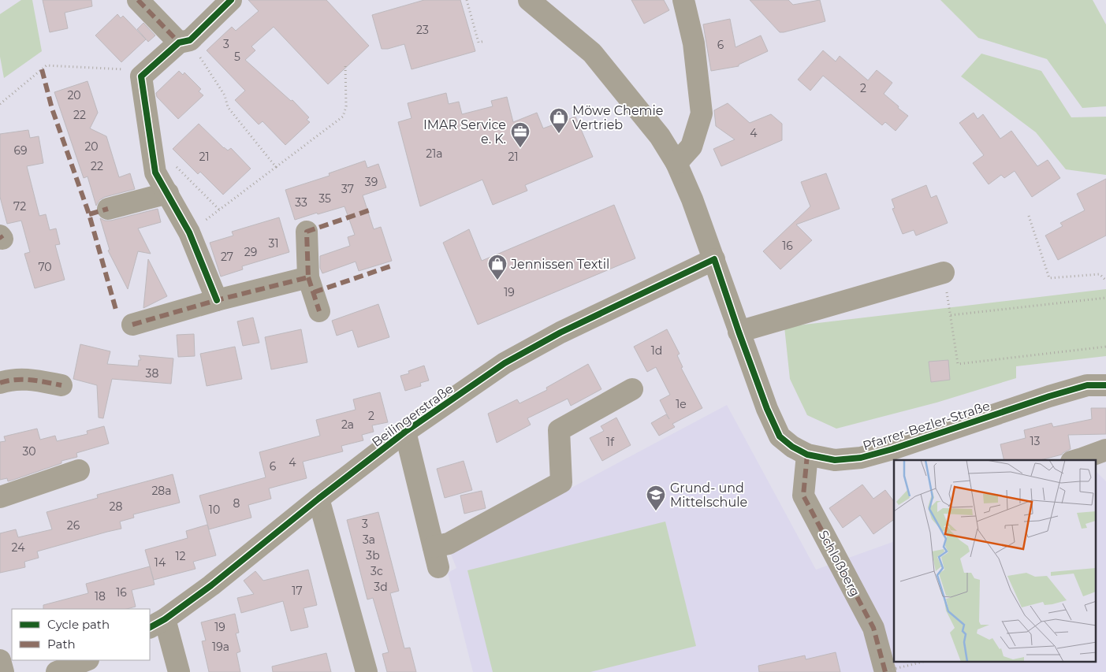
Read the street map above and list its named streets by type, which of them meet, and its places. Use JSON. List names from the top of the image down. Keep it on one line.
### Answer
{"streets":{"street":["Beilingerstraße","Pfarrer-Bezler-Straße","Schloßberg"]},"crossings":[["Beilingerstraße","Pfarrer-Bezler-Straße"],["Pfarrer-Bezler-Straße","Schloßberg"]],"places":{"shop":["Möwe Chemie Vertrieb","Jennissen Textil"],"office":["IMAR Service e. K."],"school or university":["Grund- und Mittelschule"]},"house_numbers":["23","3","6","5","2","20","22","4","20","69","21a","21","21","22","39","37","35","33","72","31","16","29","27","70","19","1d","38","1e","2","2a","13","1f","30","4","6","28a","8","28","10","3","26","3a","24","3b","12","14","3c","3d","17","16","18","19","19a"],"legend":["Cycle path","Path"]}
